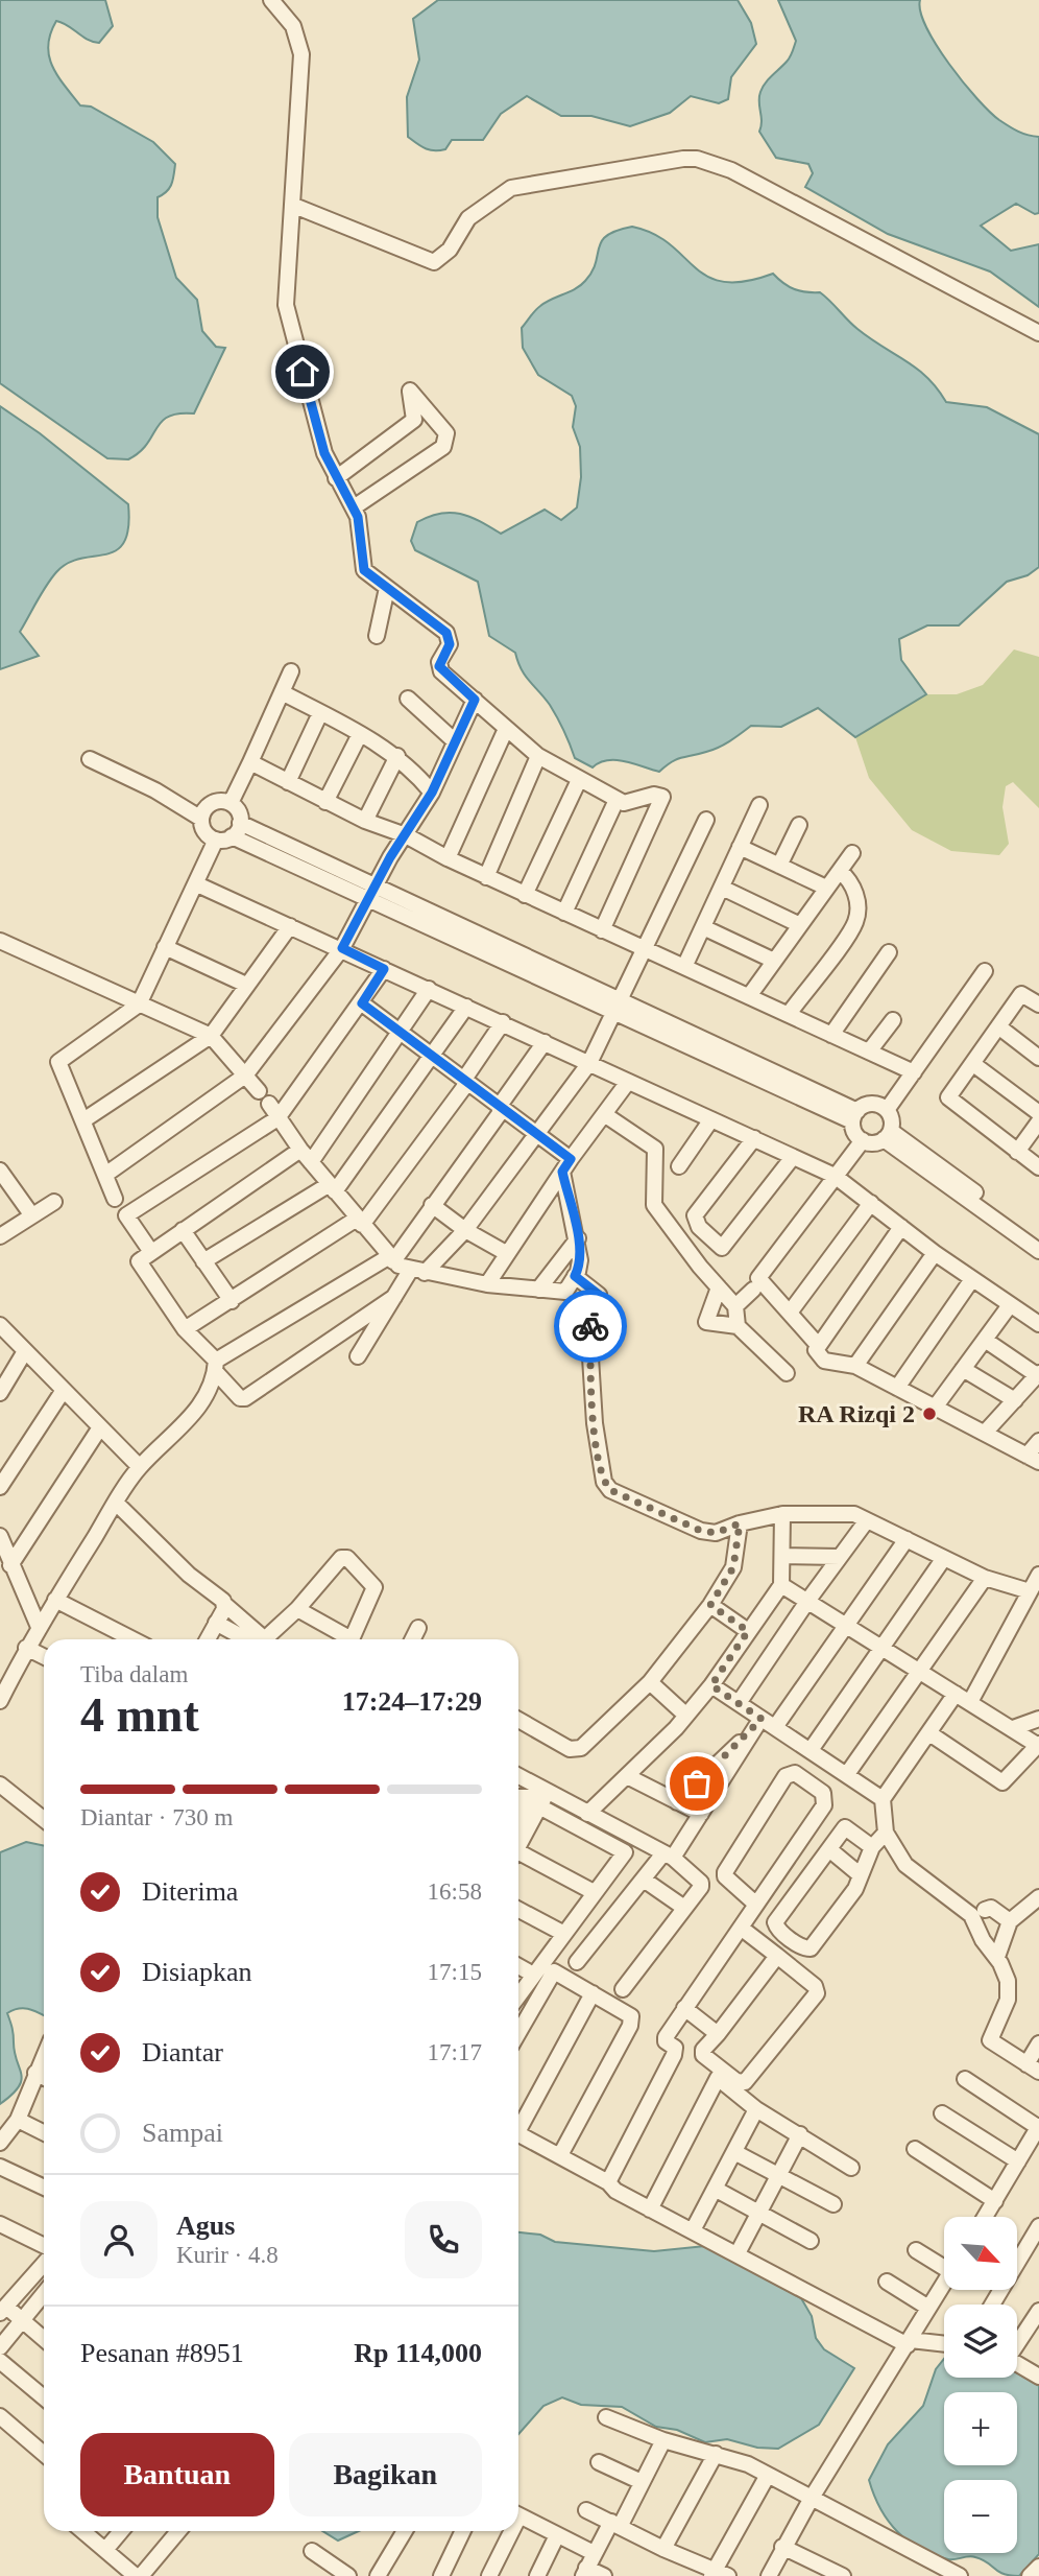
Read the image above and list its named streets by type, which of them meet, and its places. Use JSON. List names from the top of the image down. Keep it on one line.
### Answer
{"places":["RA Rizqi 2"],"north":"bottom right","page":{"heading":["4 mnt","Tiba dalam","17:24–17:29"],"panel":["Agus","Kurir · 4.8","Pesanan #8951","Rp 114,000"],"bar":"Diantar · 730 m","list":[["Diterima","16:58"],["Disiapkan","17:15"],["Diantar","17:17"],"Sampai"],"map_buttons":["+","−"],"buttons":["Bantuan","Bagikan"]}}
